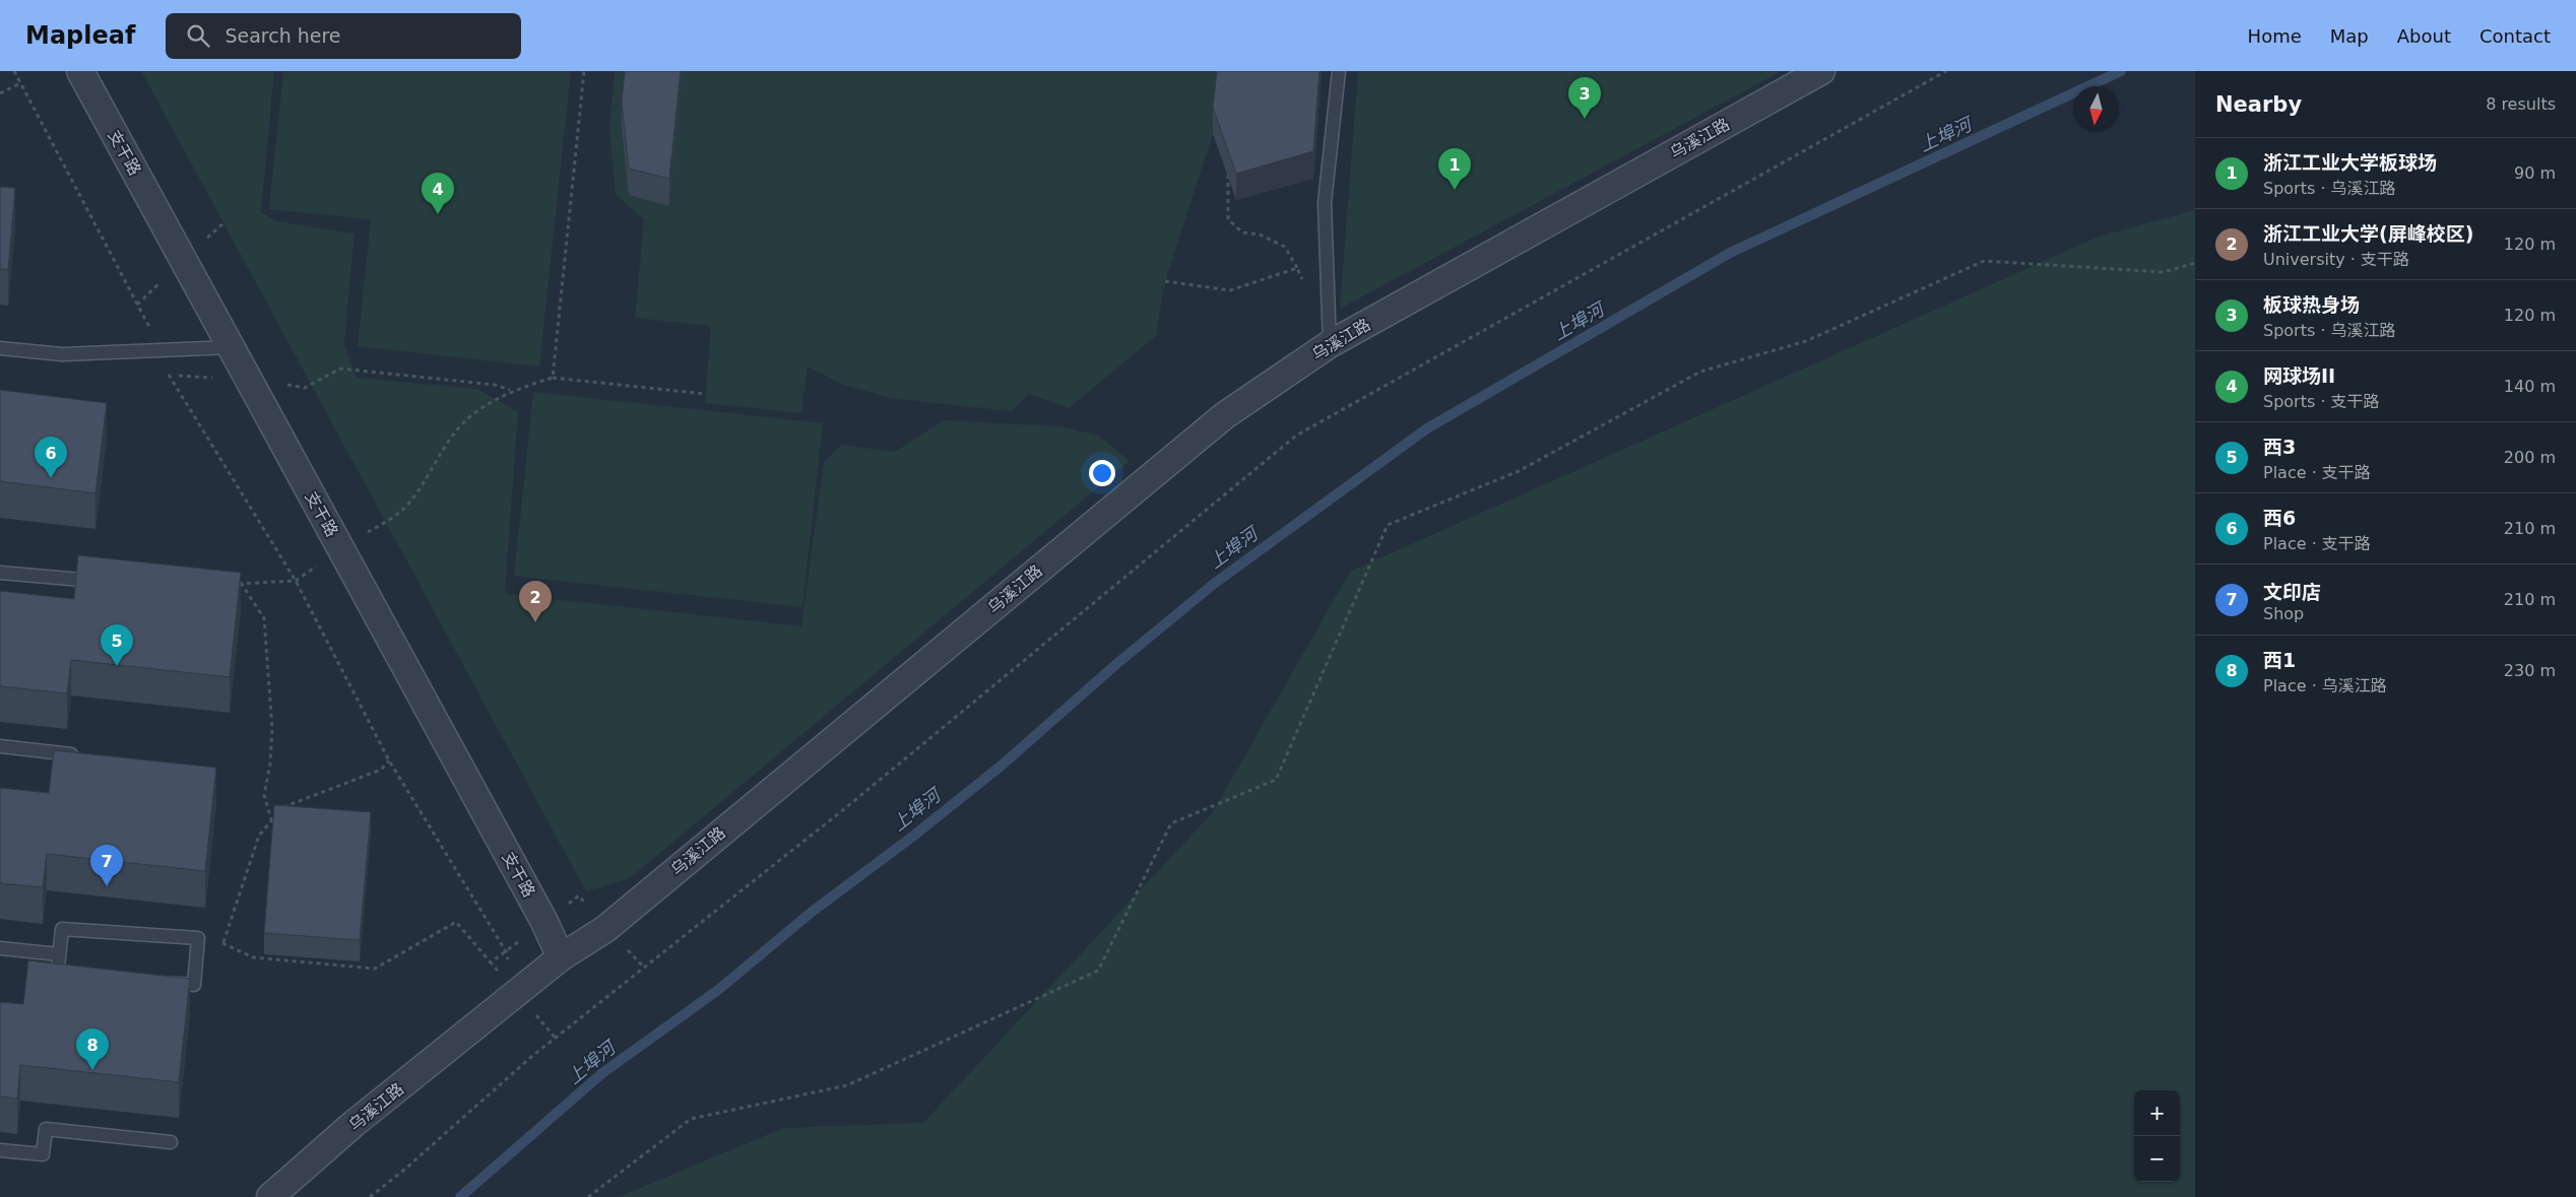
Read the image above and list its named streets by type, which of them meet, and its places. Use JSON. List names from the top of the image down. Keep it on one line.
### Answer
{"streets":{"street":["乌溪江路","支干路"]},"crossings":[["乌溪江路","支干路"]],"water":["上埠河"],"north":"bottom","page":{"header":"Mapleaf","search":"Search here","nav":["Home","Map","About","Contact"],"heading":["Nearby","8 results"],"pins":["3","1","4","6","2","5","7","8"],"list":[{"mark":"1","name":"浙江工业大学板球场","note":"Sports · 乌溪江路","value":"90 m"},{"mark":"2","name":"浙江工业大学(屏峰校区)","note":"University · 支干路","value":"120 m"},{"mark":"3","name":"板球热身场","note":"Sports · 乌溪江路","value":"120 m"},{"mark":"4","name":"网球场II","note":"Sports · 支干路","value":"140 m"},{"mark":"5","name":"西3","note":"Place · 支干路","value":"200 m"},{"mark":"6","name":"西6","note":"Place · 支干路","value":"210 m"},{"mark":"7","name":"文印店","note":"Shop","value":"210 m"},{"mark":"8","name":"西1","note":"Place · 乌溪江路","value":"230 m"}],"map_buttons":["+","−"]}}
